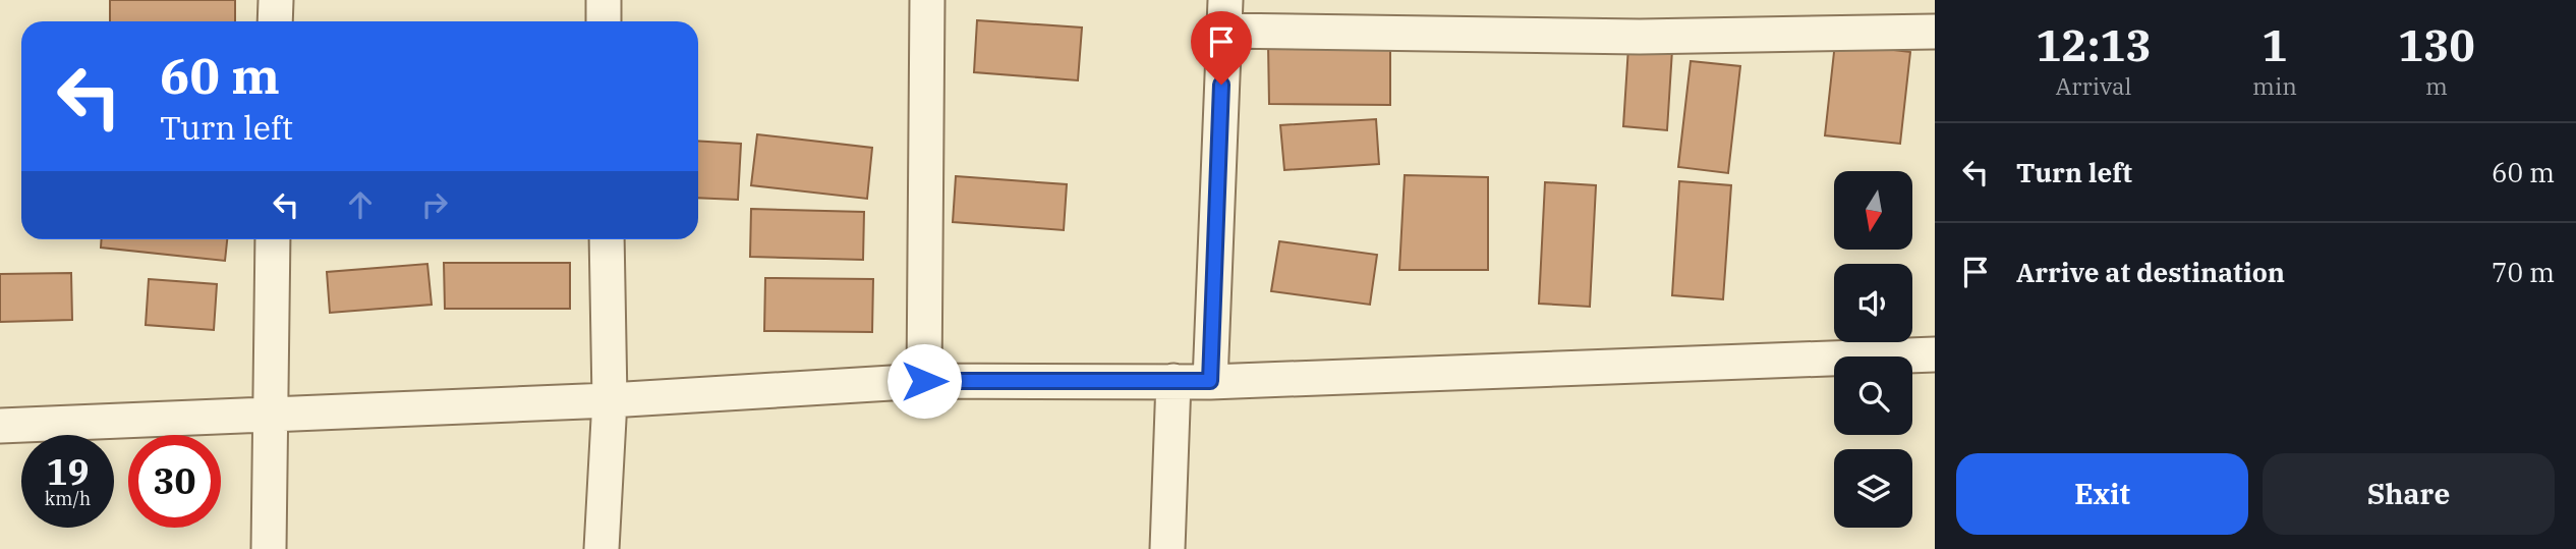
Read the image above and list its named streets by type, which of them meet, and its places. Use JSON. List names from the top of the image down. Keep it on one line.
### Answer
{"north":"bottom","page":{"eta":["12:13","Arrival","1","min","130","m"],"turn":["60 m","Turn left"],"list":[{"name":"Turn left","value":"60 m"},{"name":"Arrive at destination","value":"70 m"}],"speed":"19 km/h","limit":"30","buttons":["Exit","Share"]}}
